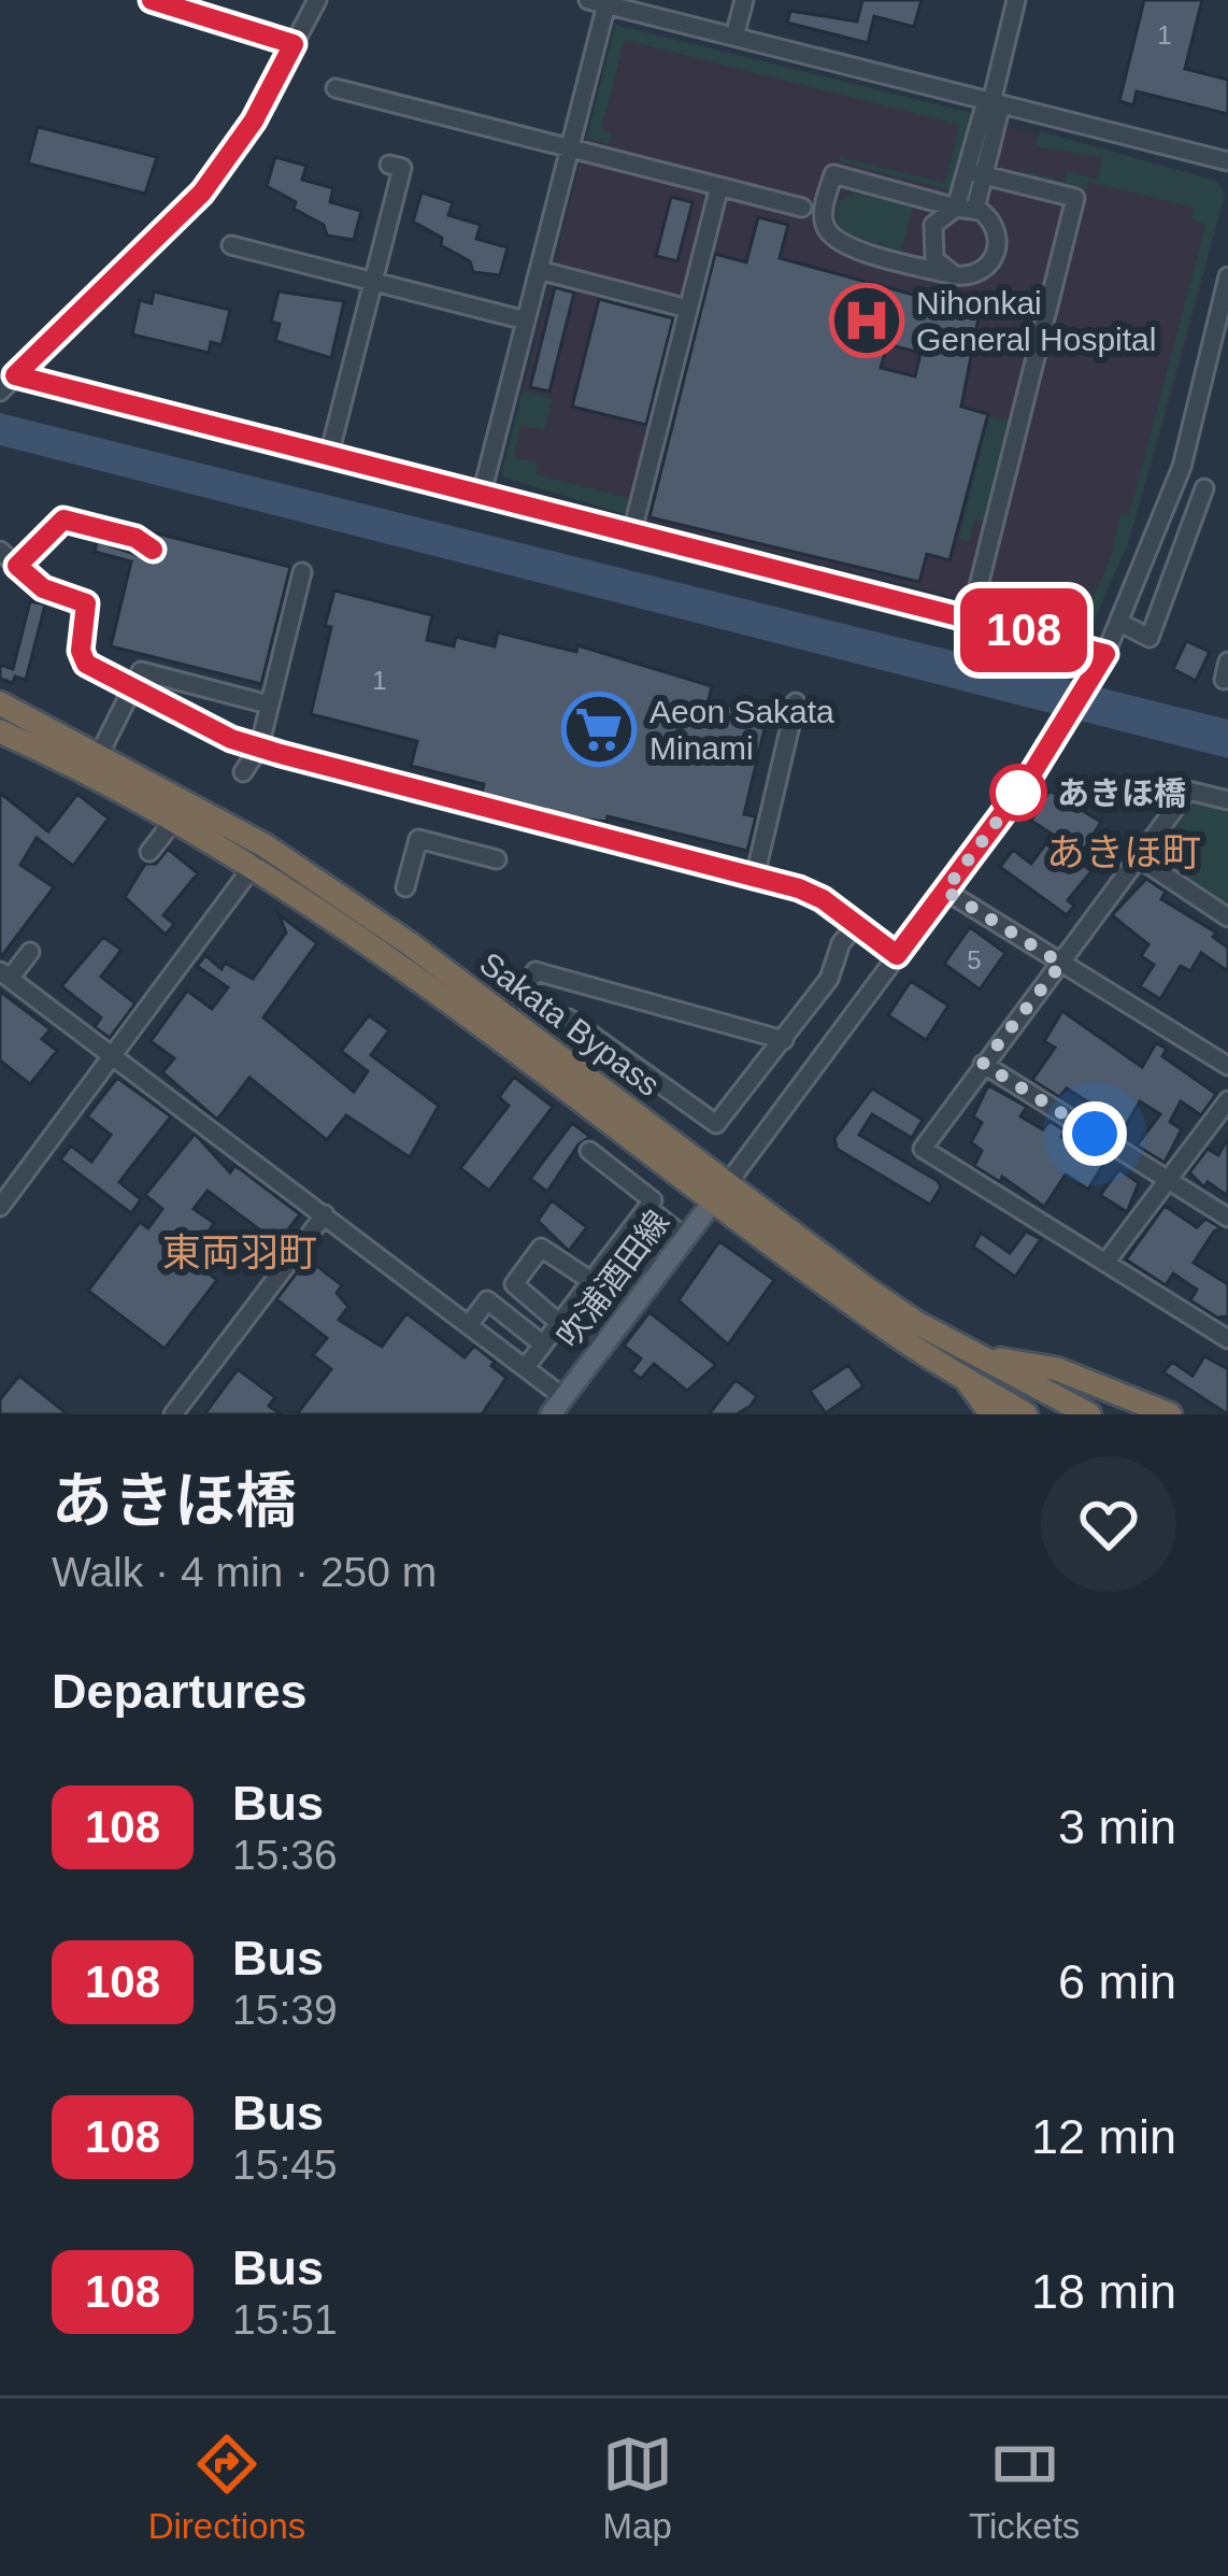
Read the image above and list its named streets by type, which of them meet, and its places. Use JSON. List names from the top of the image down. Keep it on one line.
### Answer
{"streets":{"highway":["Sakata Bypass"],"main road":["吹浦酒田線"]},"crossings":[["Sakata Bypass","吹浦酒田線"]],"districts":["あきほ町","東両羽町"],"places":{"hospital":["Nihonkai General Hospital"],"supermarket":["Aeon Sakata Minami"],"other":["あきほ橋"]},"lines":["bus line 108"],"house_numbers":["1","1","5"],"page":{"on_map":"108","heading":[["あきほ橋","Walk · 4 min · 250 m"],"Departures"],"list":[{"mark":"108","name":"Bus","note":"15:36","value":"3 min"},{"mark":"108","name":"Bus","note":"15:39","value":"6 min"},{"mark":"108","name":"Bus","note":"15:45","value":"12 min"},{"mark":"108","name":"Bus","note":"15:51","value":"18 min"}],"tabs":["Directions","Map","Tickets"]}}
